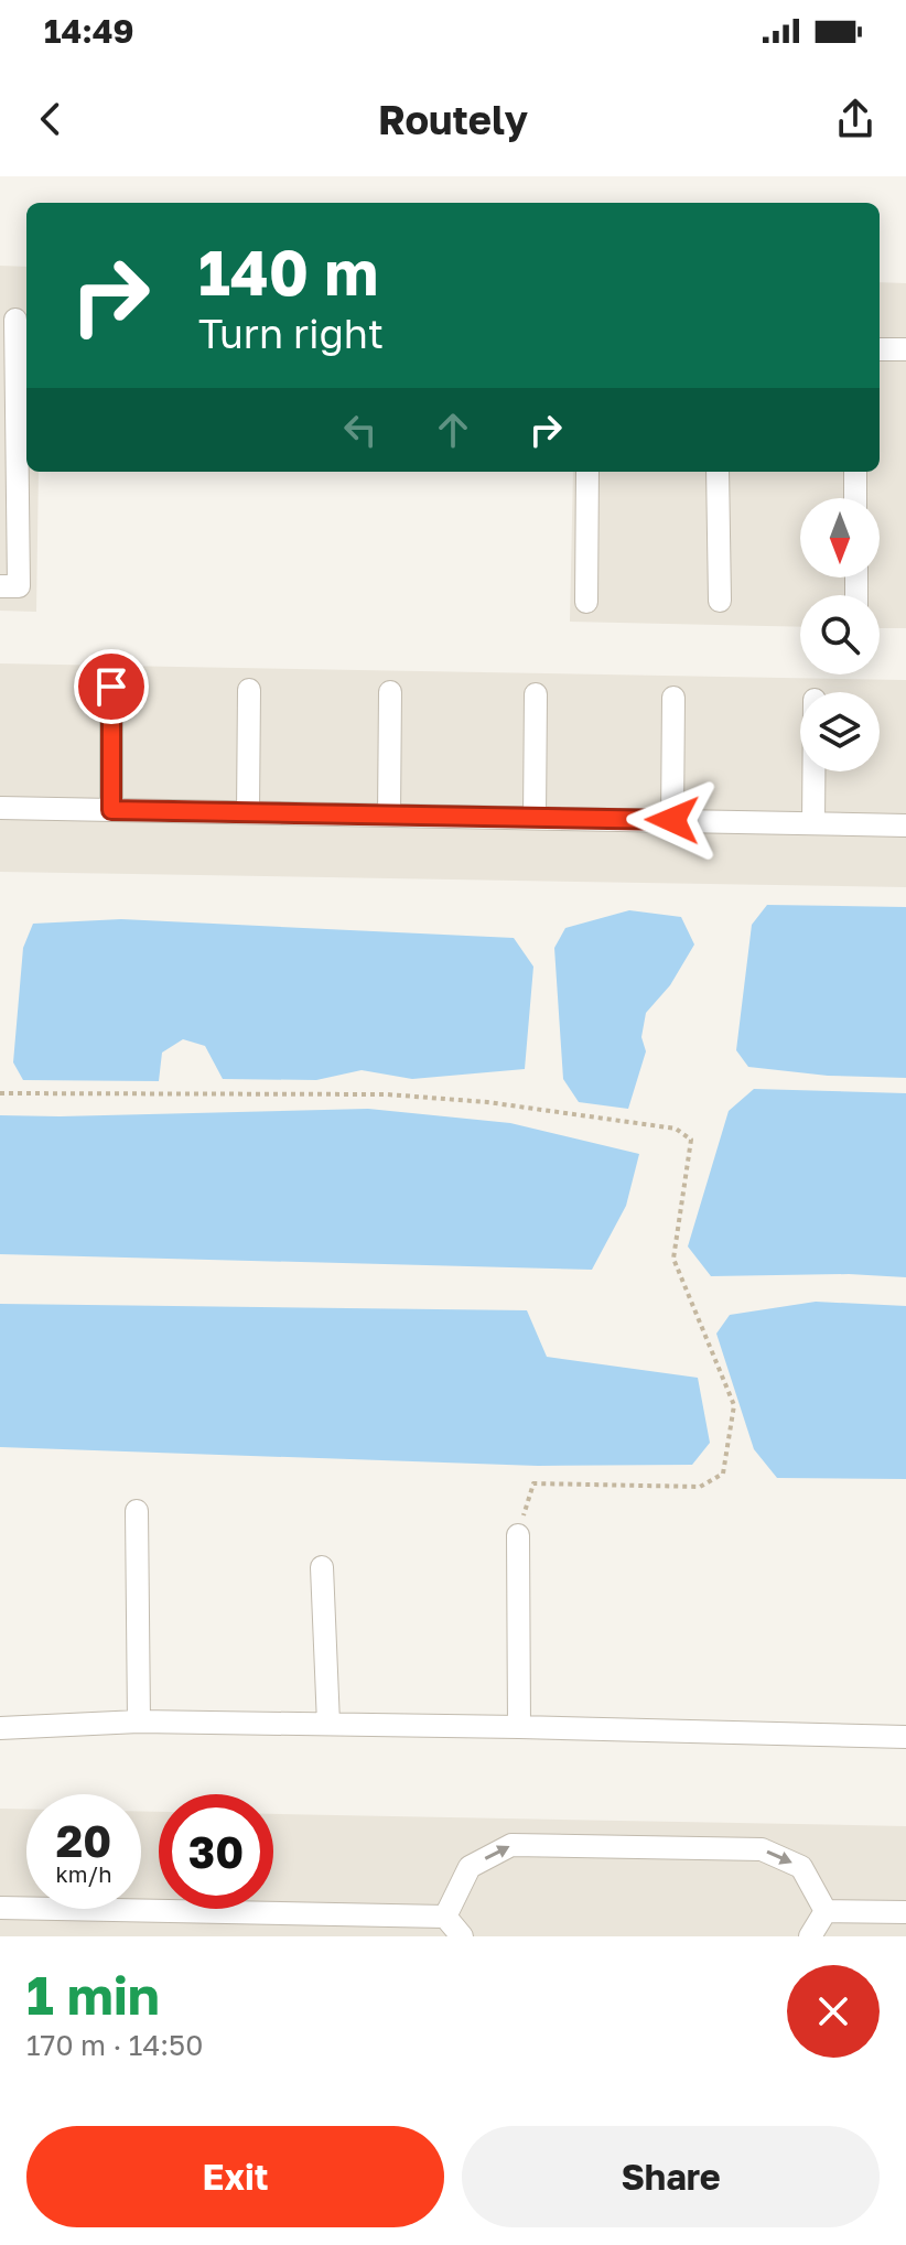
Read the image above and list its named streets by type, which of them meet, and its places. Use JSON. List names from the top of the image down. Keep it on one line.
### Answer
{"north":"bottom","page":{"status":"14:49","header":"Routely","turn":["140 m","Turn right"],"speed":"20 km/h","limit":"30","heading":["1 min","170 m · 14:50"],"buttons":["Exit","Share"]}}
